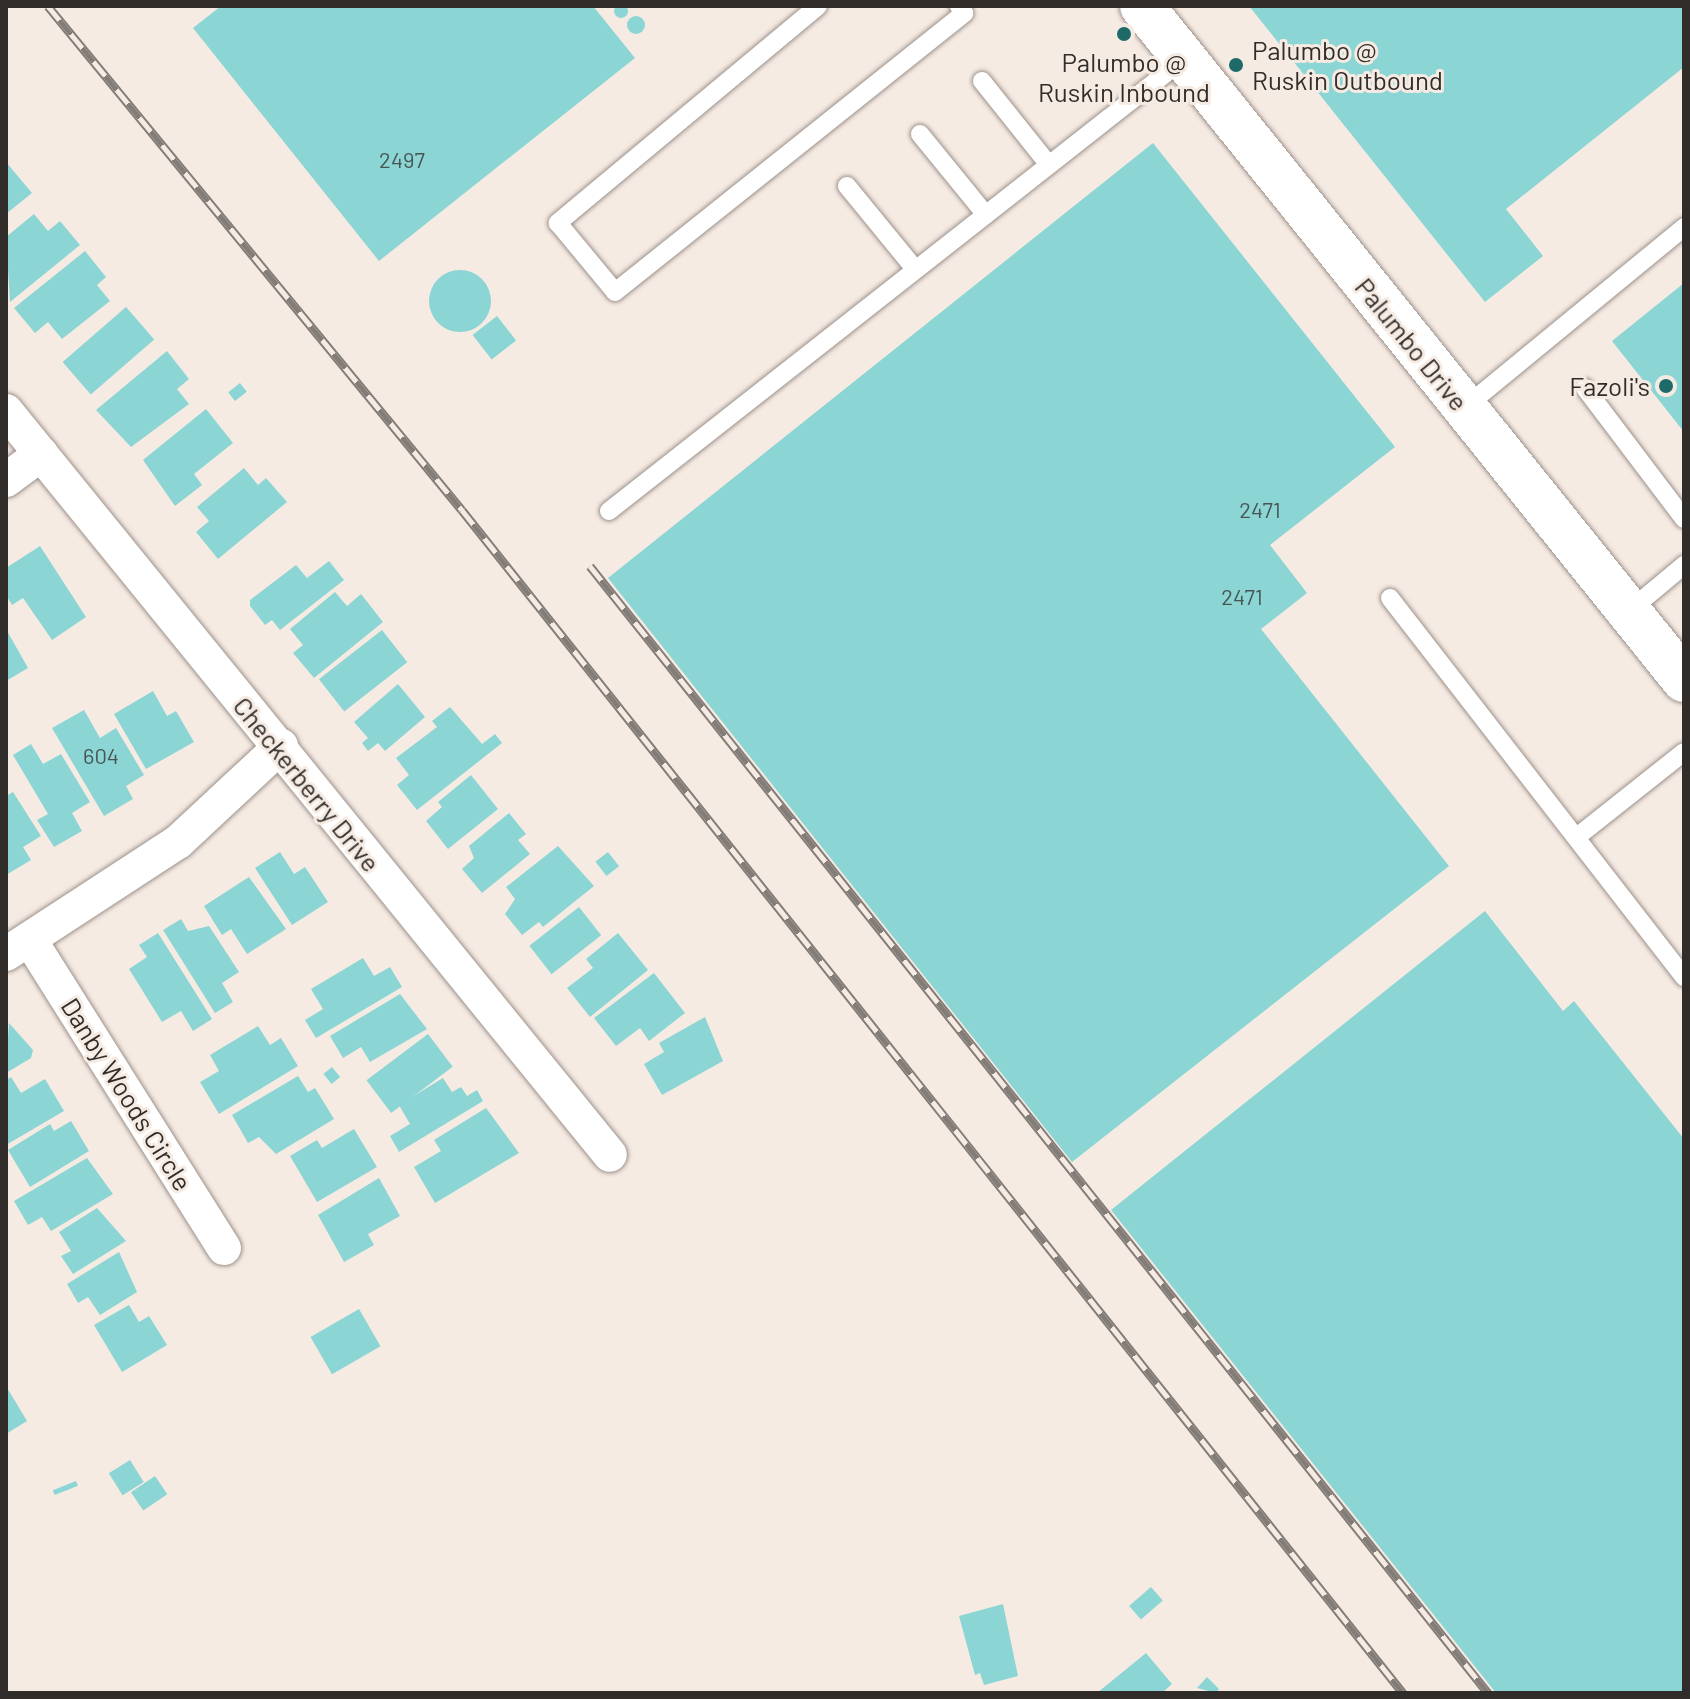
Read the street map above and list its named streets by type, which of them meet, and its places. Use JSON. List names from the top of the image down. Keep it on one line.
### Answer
{"streets":{"street":["Palumbo Drive","Checkerberry Drive","Danby Woods Circle"]},"places":["Palumbo @ Ruskin Inbound","Palumbo @ Ruskin Outbound","Fazoli's"],"house_numbers":["2497","2471","2471","604"]}
